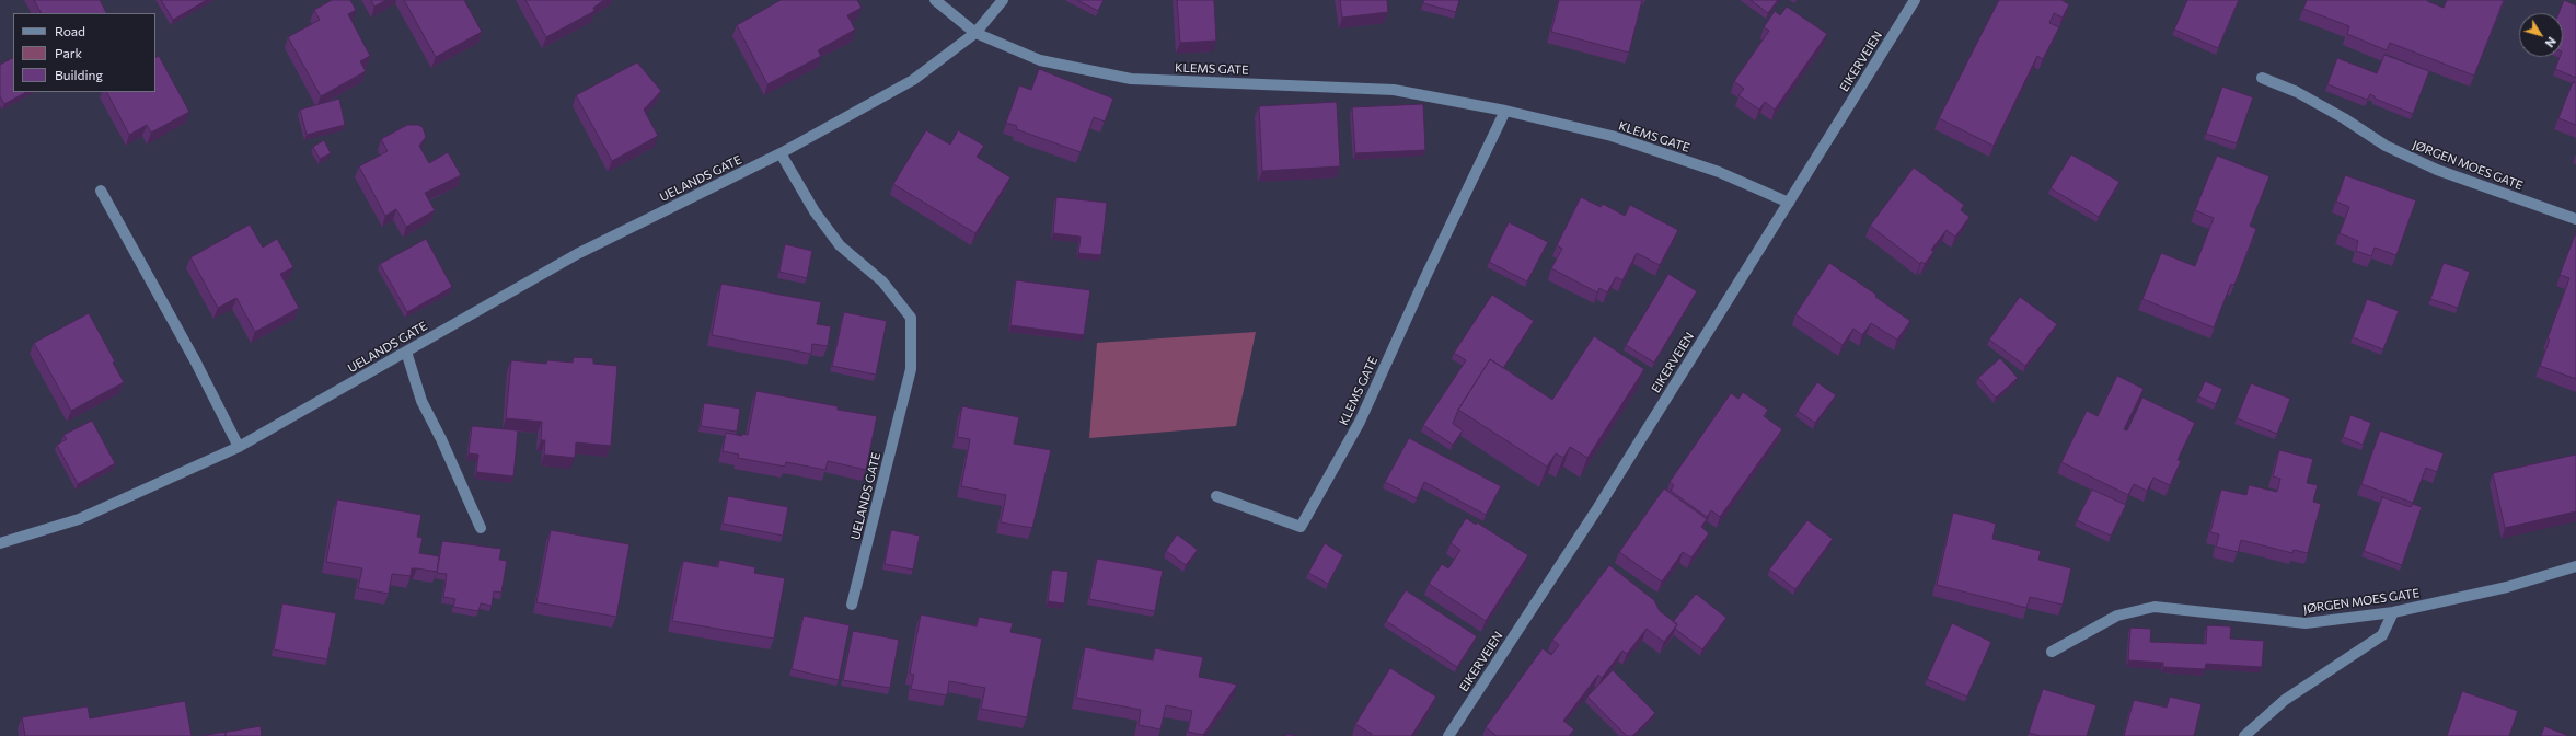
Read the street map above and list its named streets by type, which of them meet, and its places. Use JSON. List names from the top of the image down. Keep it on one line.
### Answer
{"streets":{"street":["EIKERVEIEN","KLEMS GATE","JØRGEN MOES GATE","UELANDS GATE"]},"crossings":[["EIKERVEIEN","KLEMS GATE"],["KLEMS GATE","UELANDS GATE"]],"legend":["Road","Park","Building"],"north":"bottom right"}
